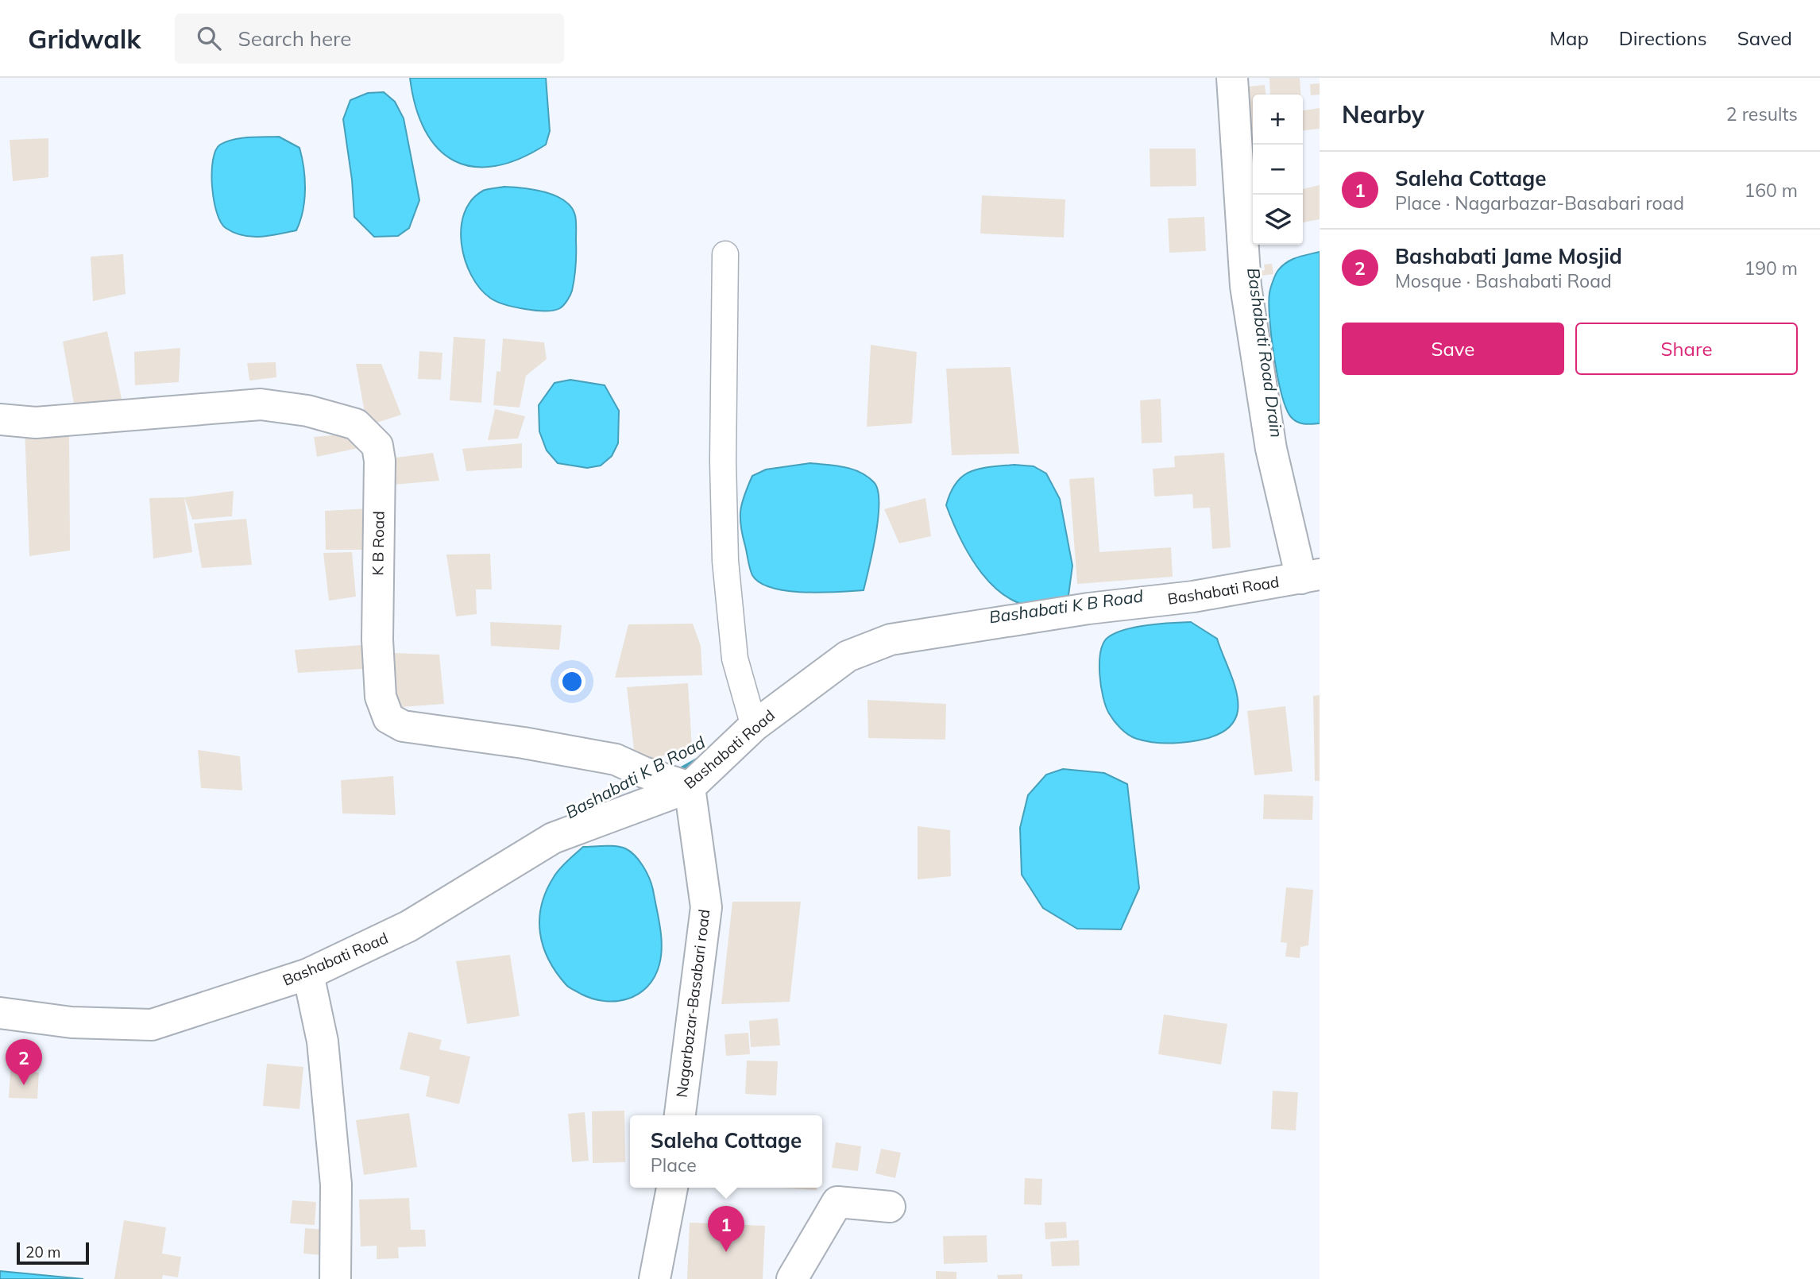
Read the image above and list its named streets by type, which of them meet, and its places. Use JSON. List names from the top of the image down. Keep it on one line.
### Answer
{"streets":{"street":["K B Road","Bashabati Road","Nagarbazar-Basabari road"]},"crossings":[["K B Road","Bashabati Road"],["K B Road","Nagarbazar-Basabari road"],["Bashabati Road","Nagarbazar-Basabari road"]],"water":["Bashabati Road Drain","Bashabati K B Road"],"scale_bar":"20 m","page":{"header":"Gridwalk","search":"Search here","nav":["Map","Directions","Saved"],"heading":["Nearby","2 results"],"map_buttons":["+","−"],"list":[{"mark":"1","name":"Saleha Cottage","note":"Place · Nagarbazar-Basabari road","value":"160 m"},{"mark":"2","name":"Bashabati Jame Mosjid","note":"Mosque · Bashabati Road","value":"190 m"}],"buttons":["Save","Share"],"pins":["2","1"],"popup":["Saleha Cottage","Place"],"scale":"20 m"}}
